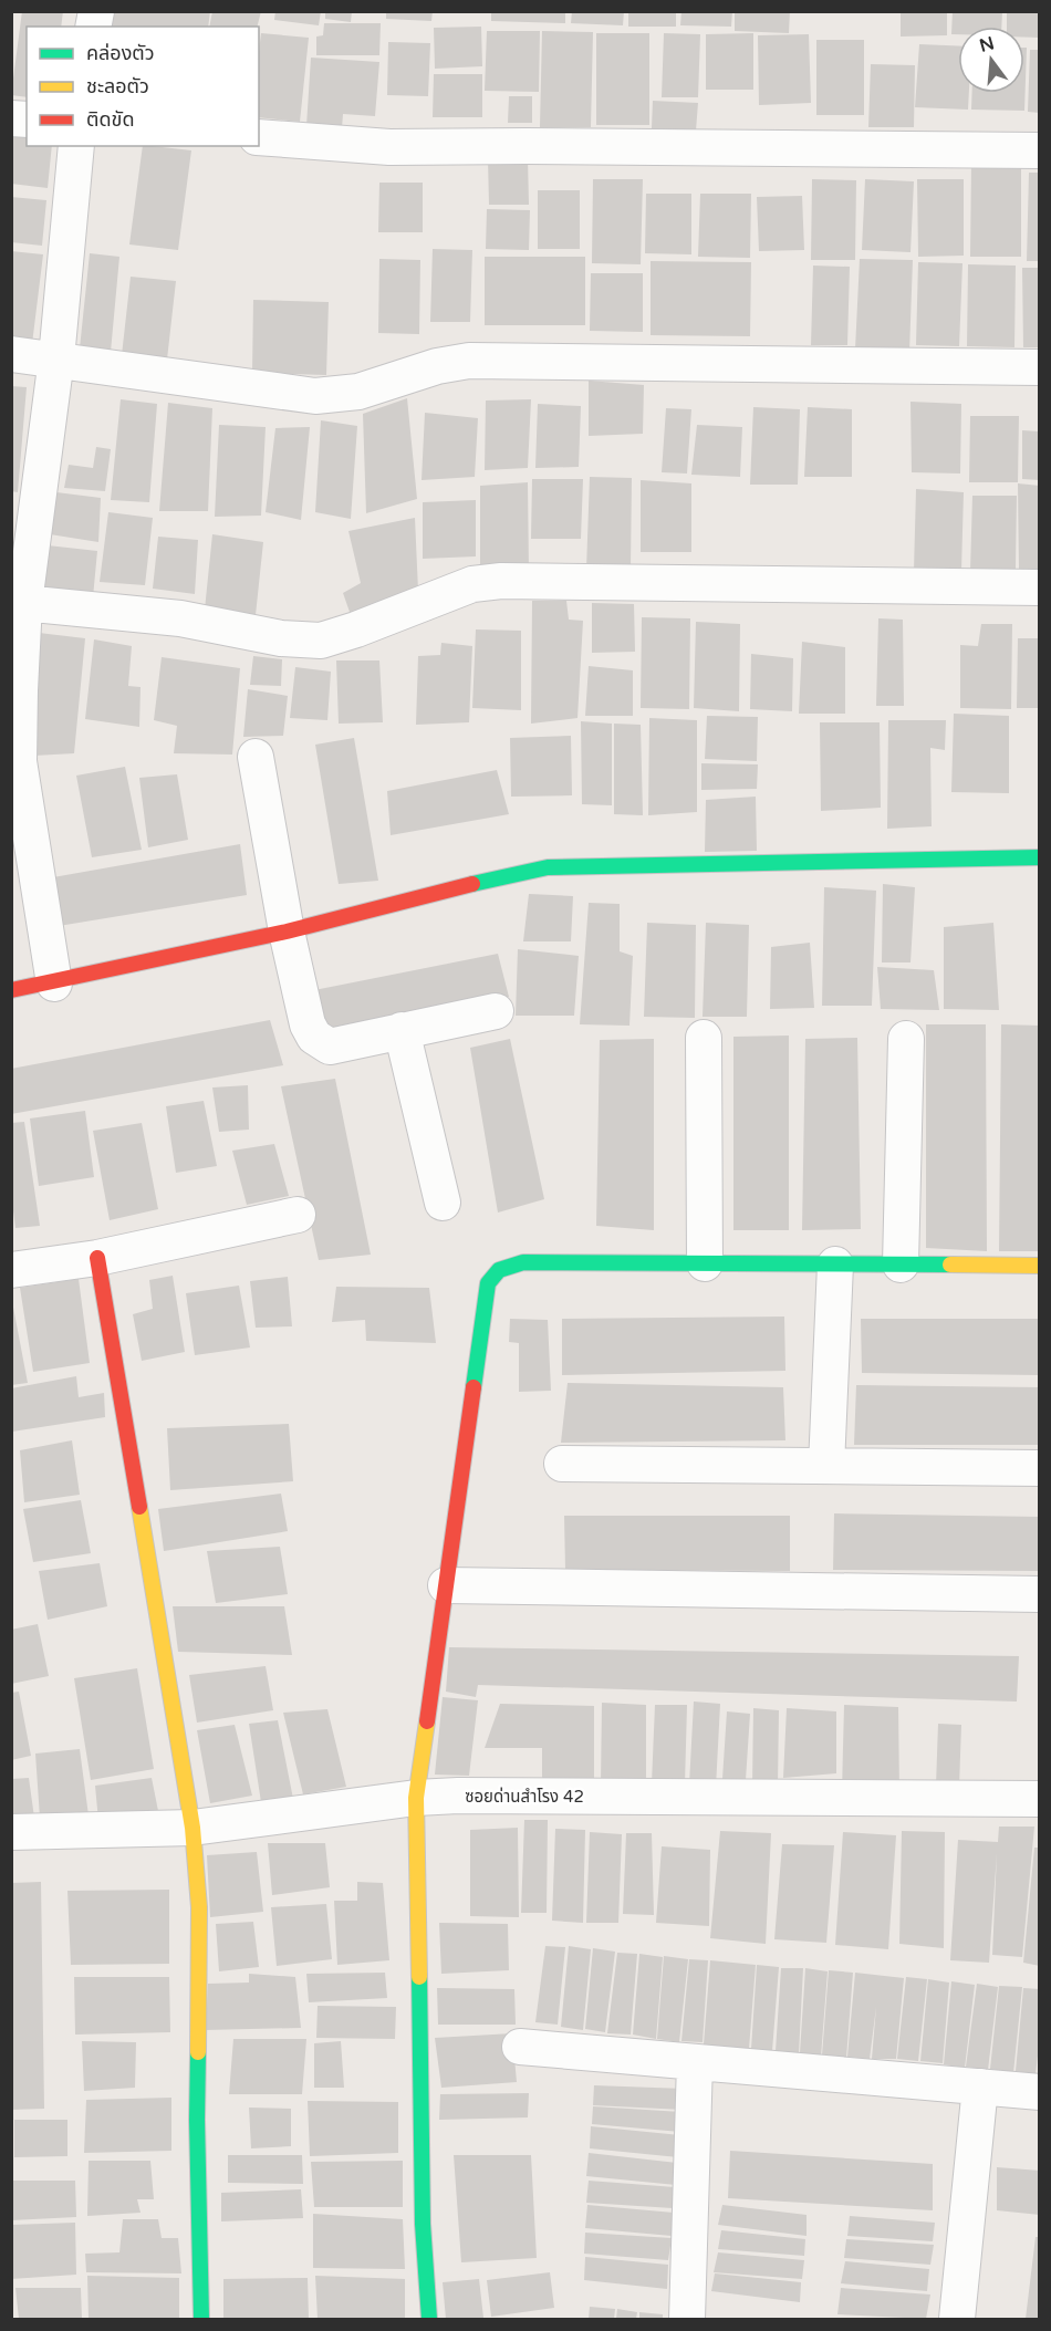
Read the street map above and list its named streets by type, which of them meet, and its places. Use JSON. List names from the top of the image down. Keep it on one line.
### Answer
{"streets":{"street":["ซอยด่านสำโรง 42"]},"legend":["คล่องตัว","ชะลอตัว","ติดขัด"],"north":"top"}
